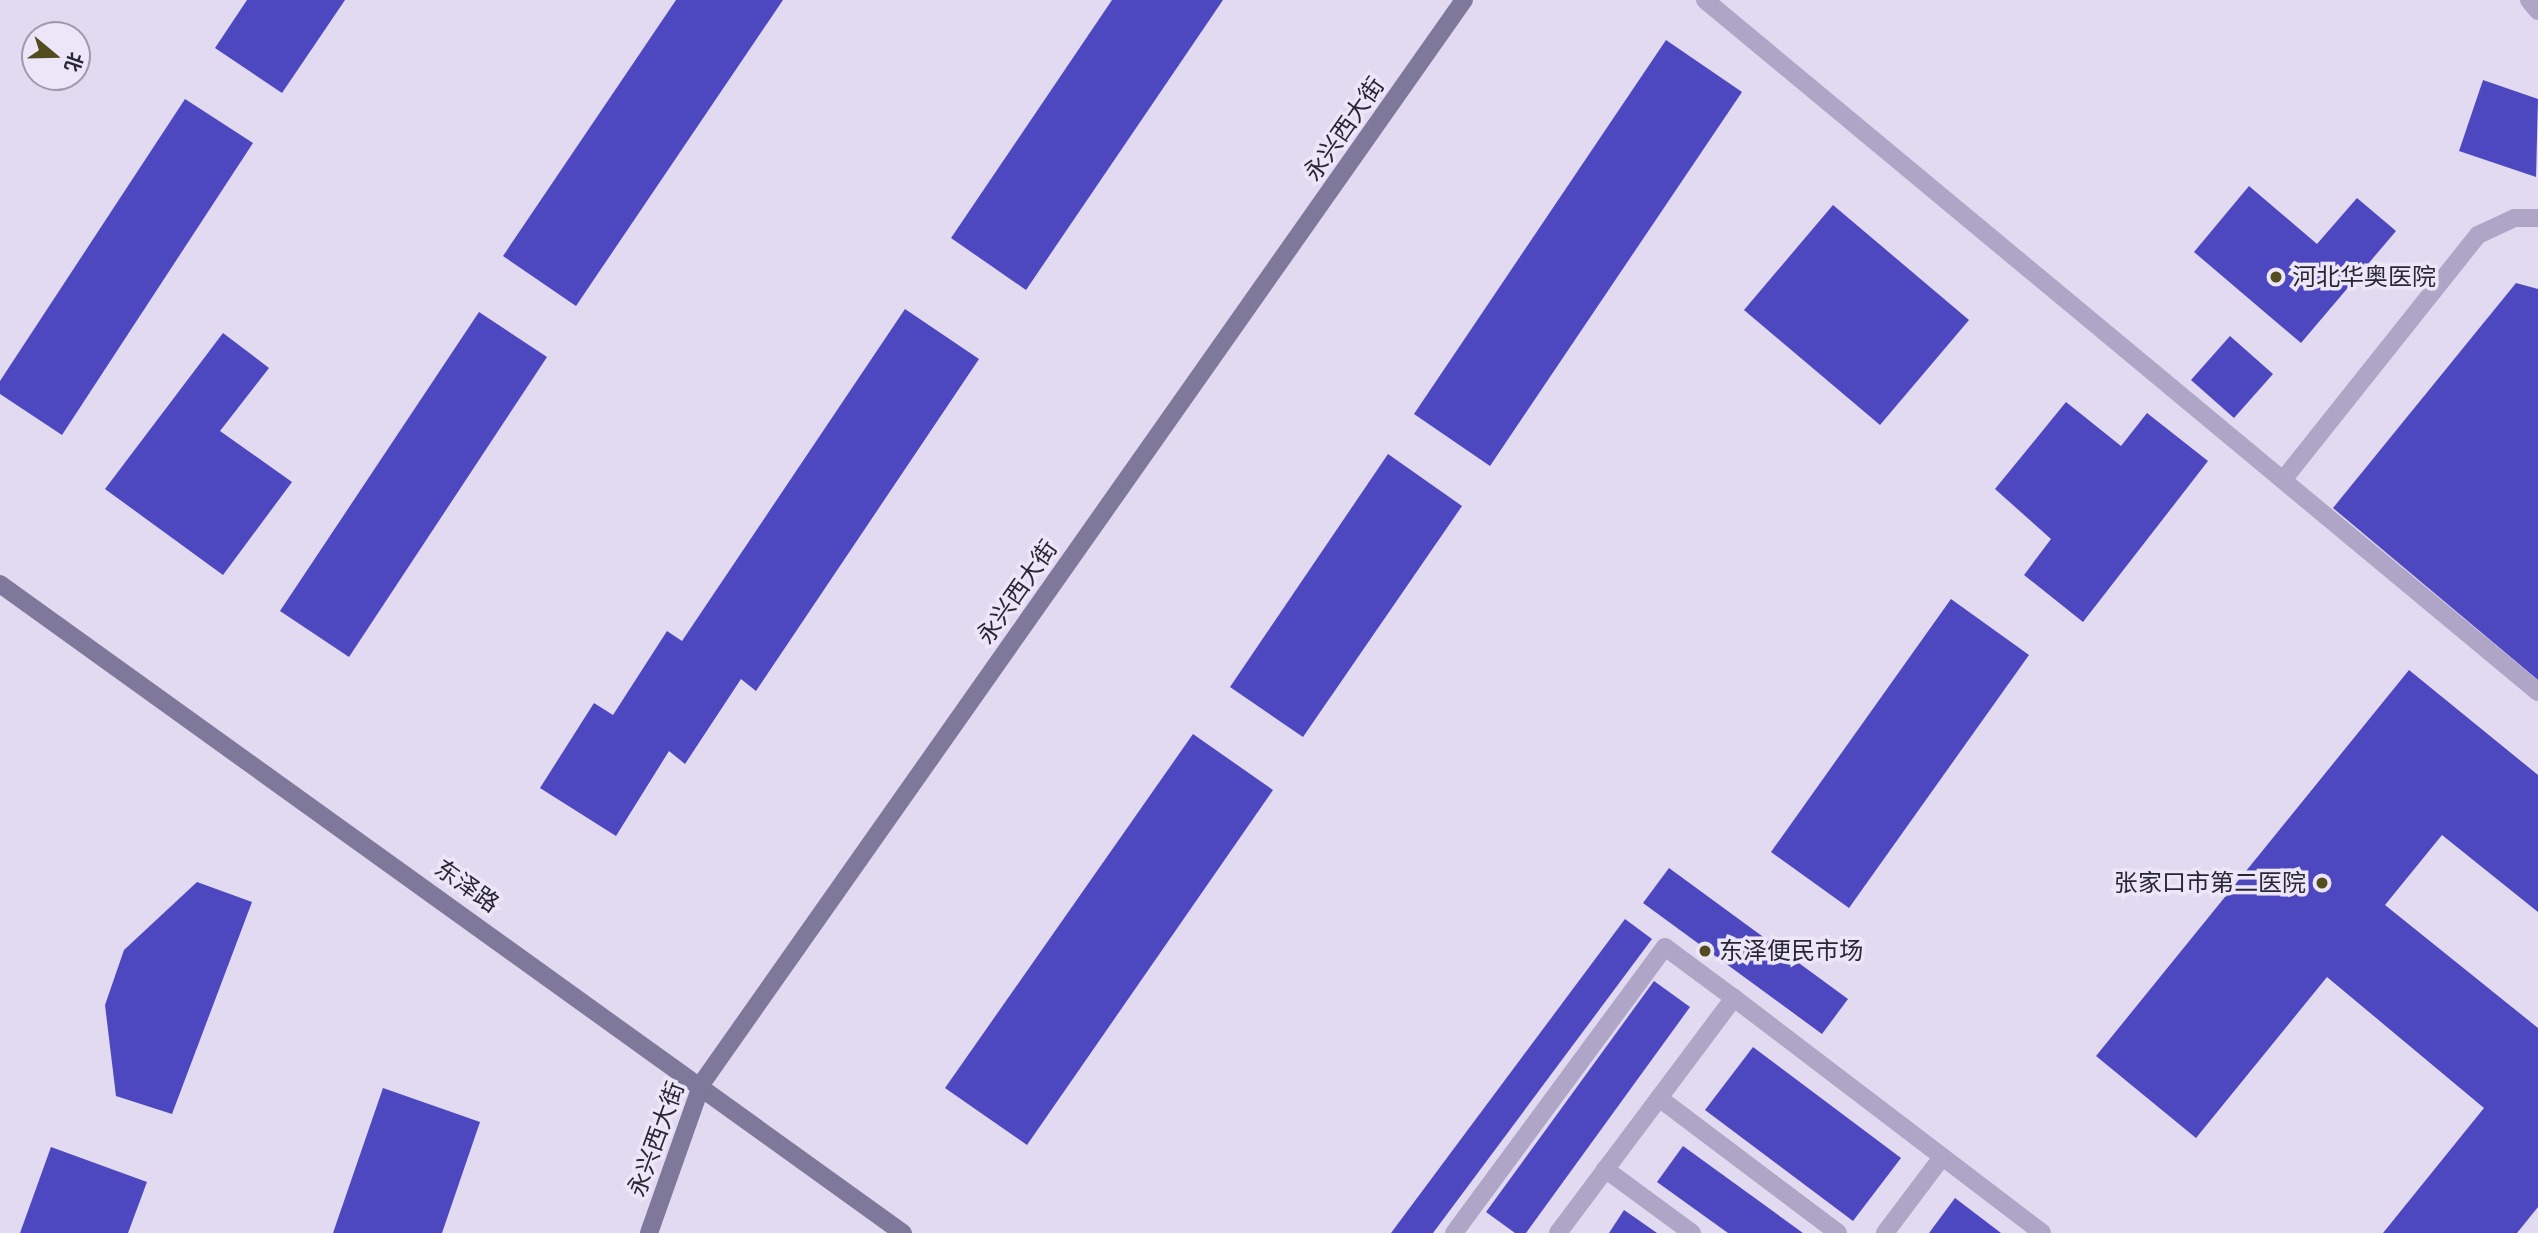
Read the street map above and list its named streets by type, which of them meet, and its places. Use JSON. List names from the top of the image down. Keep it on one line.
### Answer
{"streets":{"main road":["永兴西大街","东泽路"]},"crossings":[["永兴西大街","东泽路"]],"places":["河北华奥医院","张家口市第二医院","东泽便民市场"],"north":"right"}
